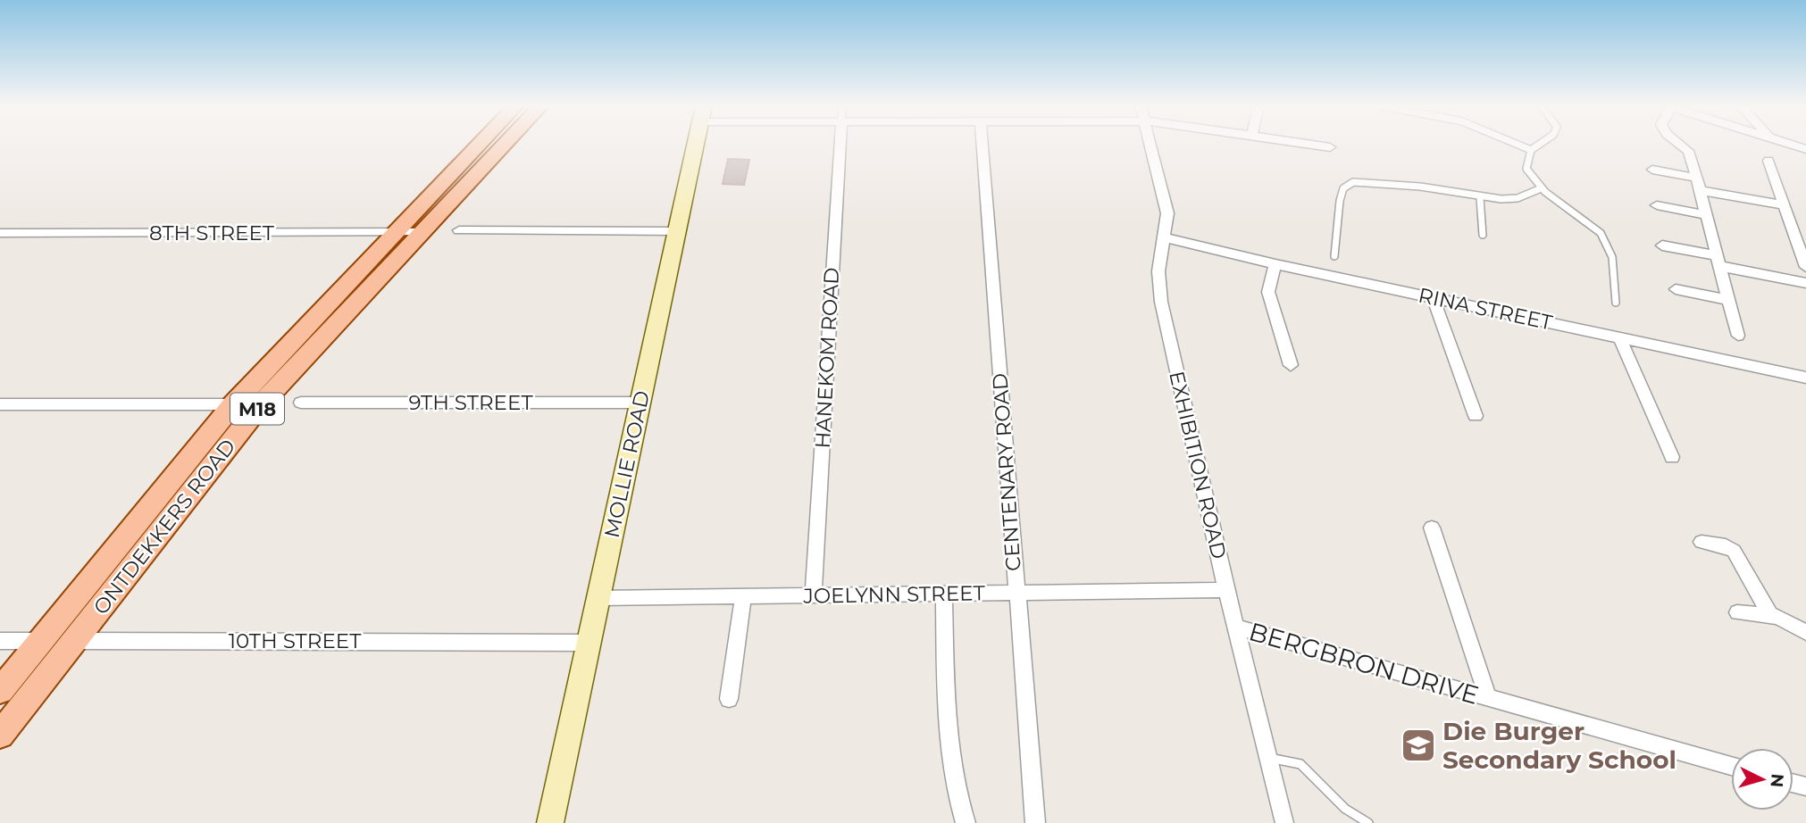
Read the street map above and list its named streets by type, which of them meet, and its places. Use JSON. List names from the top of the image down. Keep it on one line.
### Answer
{"streets":{"main road":["M18","MOLLIE ROAD","ONTDEKKERS ROAD"],"street":["8TH STREET","RINA STREET","HANEKOM ROAD","9TH STREET","EXHIBITION ROAD","CENTENARY ROAD","JOELYNN STREET","10TH STREET","BERGBRON DRIVE"]},"crossings":[["8TH STREET","ONTDEKKERS ROAD"],["RINA STREET","EXHIBITION ROAD"],["HANEKOM ROAD","JOELYNN STREET"],["9TH STREET","MOLLIE ROAD"],["MOLLIE ROAD","JOELYNN STREET"],["MOLLIE ROAD","10TH STREET"],["EXHIBITION ROAD","JOELYNN STREET"],["EXHIBITION ROAD","BERGBRON DRIVE"],["CENTENARY ROAD","JOELYNN STREET"],["ONTDEKKERS ROAD","10TH STREET"]],"places":{"school or university":["Die Burger Secondary School"]},"north":"right"}
